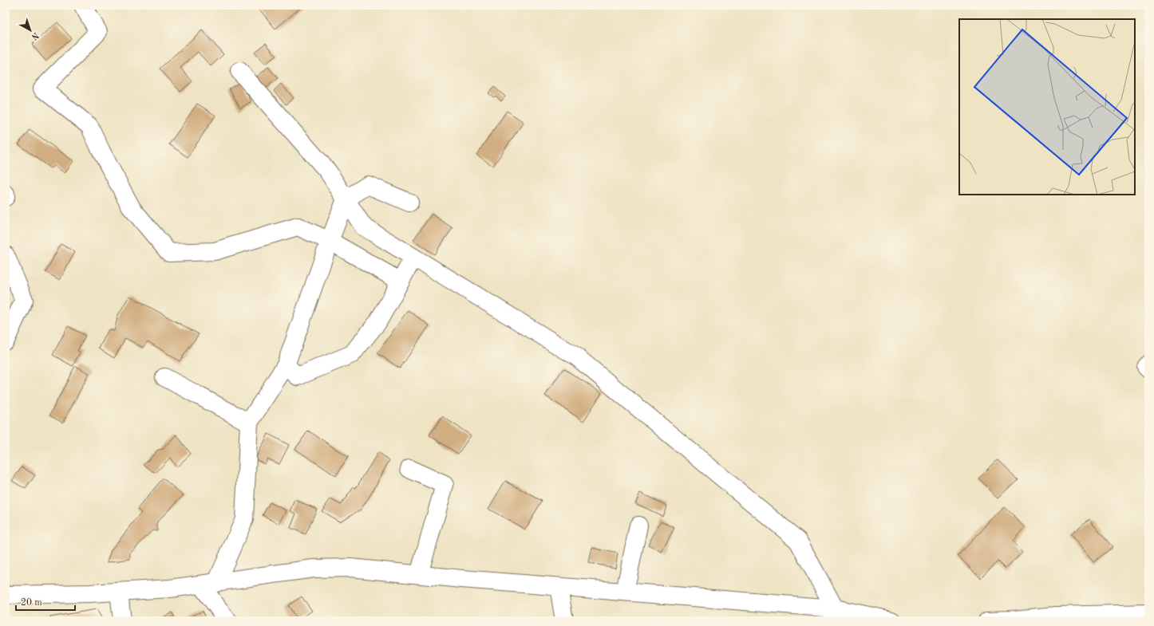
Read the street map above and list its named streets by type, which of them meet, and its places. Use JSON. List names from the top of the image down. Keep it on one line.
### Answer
{"scale_bar":"20 m","north":"bottom right"}
